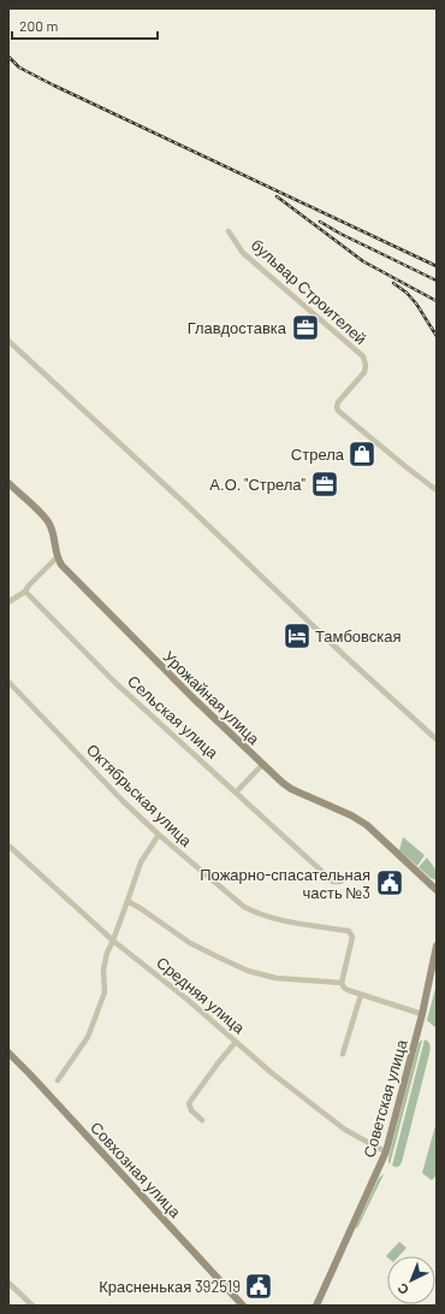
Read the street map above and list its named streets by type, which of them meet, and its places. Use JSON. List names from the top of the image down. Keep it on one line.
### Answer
{"streets":{"street":["бульвар Строителей","Урожайная улица","Сельская улица","Октябрьская улица","Средняя улица","Советская улица","Совхозная улица"]},"crossings":[["Средняя улица","Советская улица"]],"places":{"office":["Главдоставка","А.О. \"Стрела\""],"shop":["Стрела"],"hotel":["Тамбовская"],"public building":["Пожарно-спасательная часть №3","Красненькая 392519"]},"scale_bar":"200 m","north":"bottom left"}
